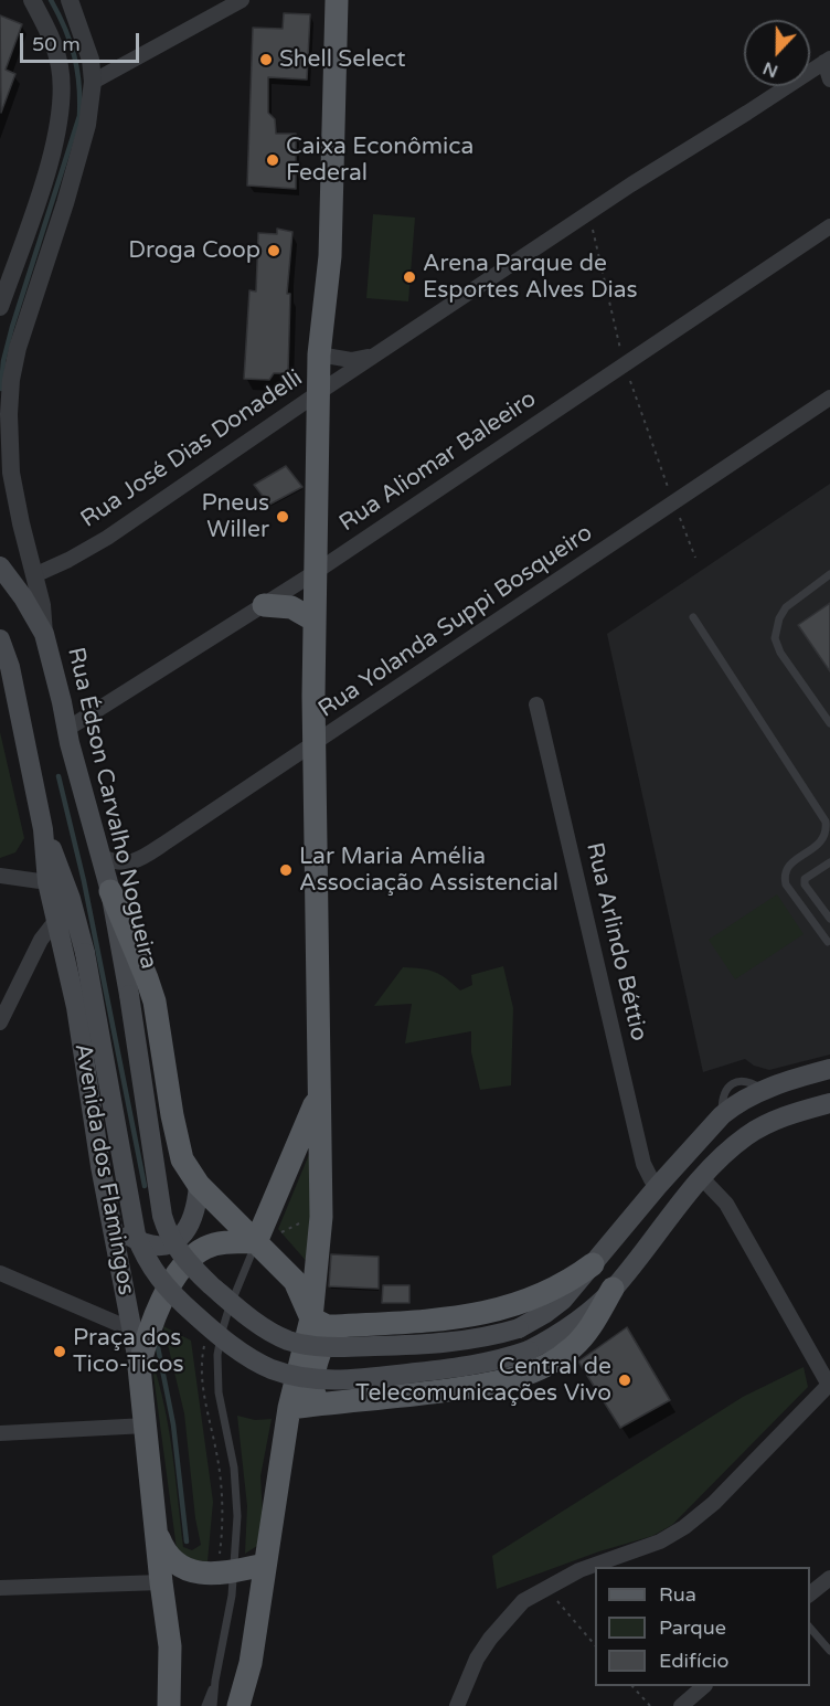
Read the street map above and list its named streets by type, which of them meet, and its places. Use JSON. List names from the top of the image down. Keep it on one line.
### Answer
{"streets":{"main road":["Rua Édson Carvalho Nogueira","Avenida dos Flamingos"],"street":["Rua José Dias Donadelli","Rua Aliomar Baleeiro","Rua Yolanda Suppi Bosqueiro","Rua Arlindo Béttio"]},"crossings":[["Rua Aliomar Baleeiro","Rua Édson Carvalho Nogueira"],["Rua Yolanda Suppi Bosqueiro","Rua Édson Carvalho Nogueira"],["Rua Édson Carvalho Nogueira","Rua Arlindo Béttio"]],"places":["Shell Select","Caixa Econômica Federal","Droga Coop","Arena Parque de Esportes Alves Dias","Pneus Willer","Lar Maria Amélia Associação Assistencial","Praça dos Tico-Ticos","Central de Telecomunicações Vivo"],"legend":["Rua","Parque","Edifício"],"scale_bar":"50 m","north":"bottom"}
